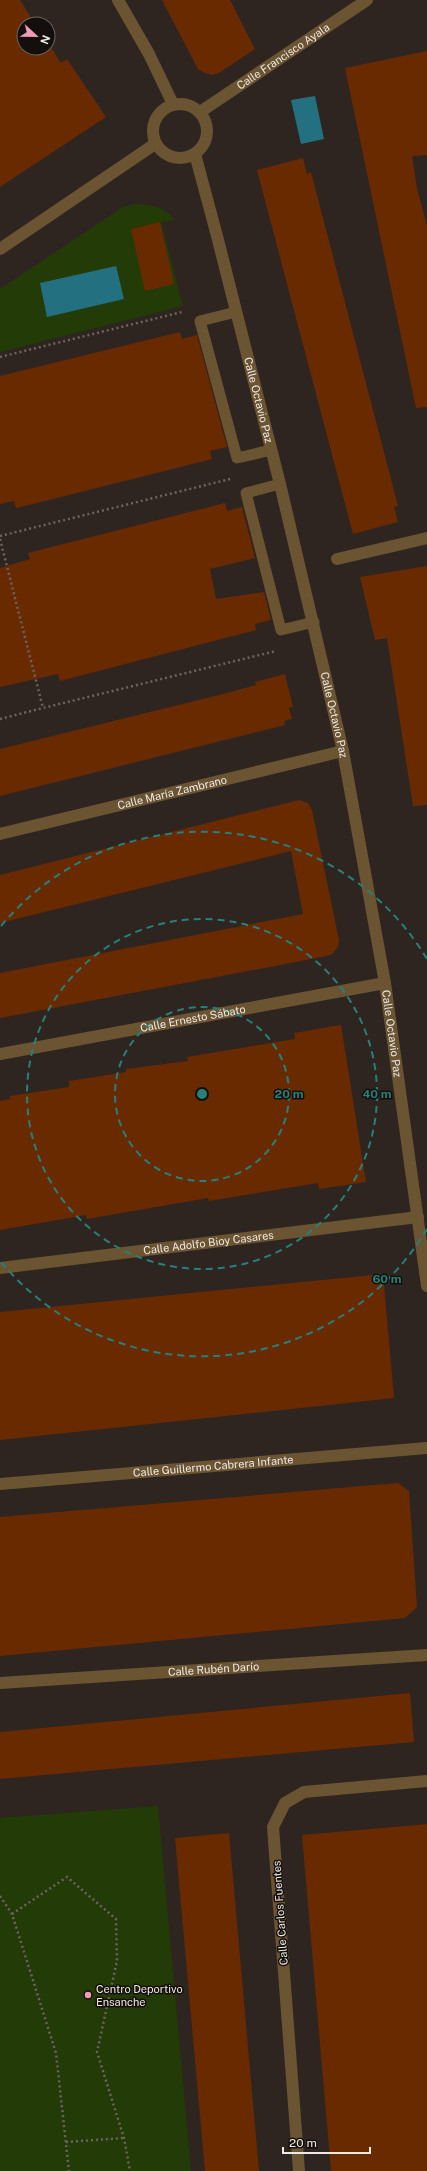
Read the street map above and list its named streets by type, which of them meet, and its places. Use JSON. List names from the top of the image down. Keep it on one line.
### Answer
{"streets":{"street":["Calle Francisco Ayala","Calle Octavio Paz","Calle María Zambrano","Calle Ernesto Sábato","Calle Adolfo Bioy Casares","Calle Guillermo Cabrera Infante","Calle Rubén Darío","Calle Carlos Fuentes"]},"crossings":[["Calle Francisco Ayala","Calle Octavio Paz"],["Calle Octavio Paz","Calle María Zambrano"],["Calle Octavio Paz","Calle Ernesto Sábato"],["Calle Octavio Paz","Calle Adolfo Bioy Casares"]],"places":["Centro Deportivo Ensanche"],"scale_bar":"20 m","north":"right","rings":["20 m","40 m","60 m"]}
